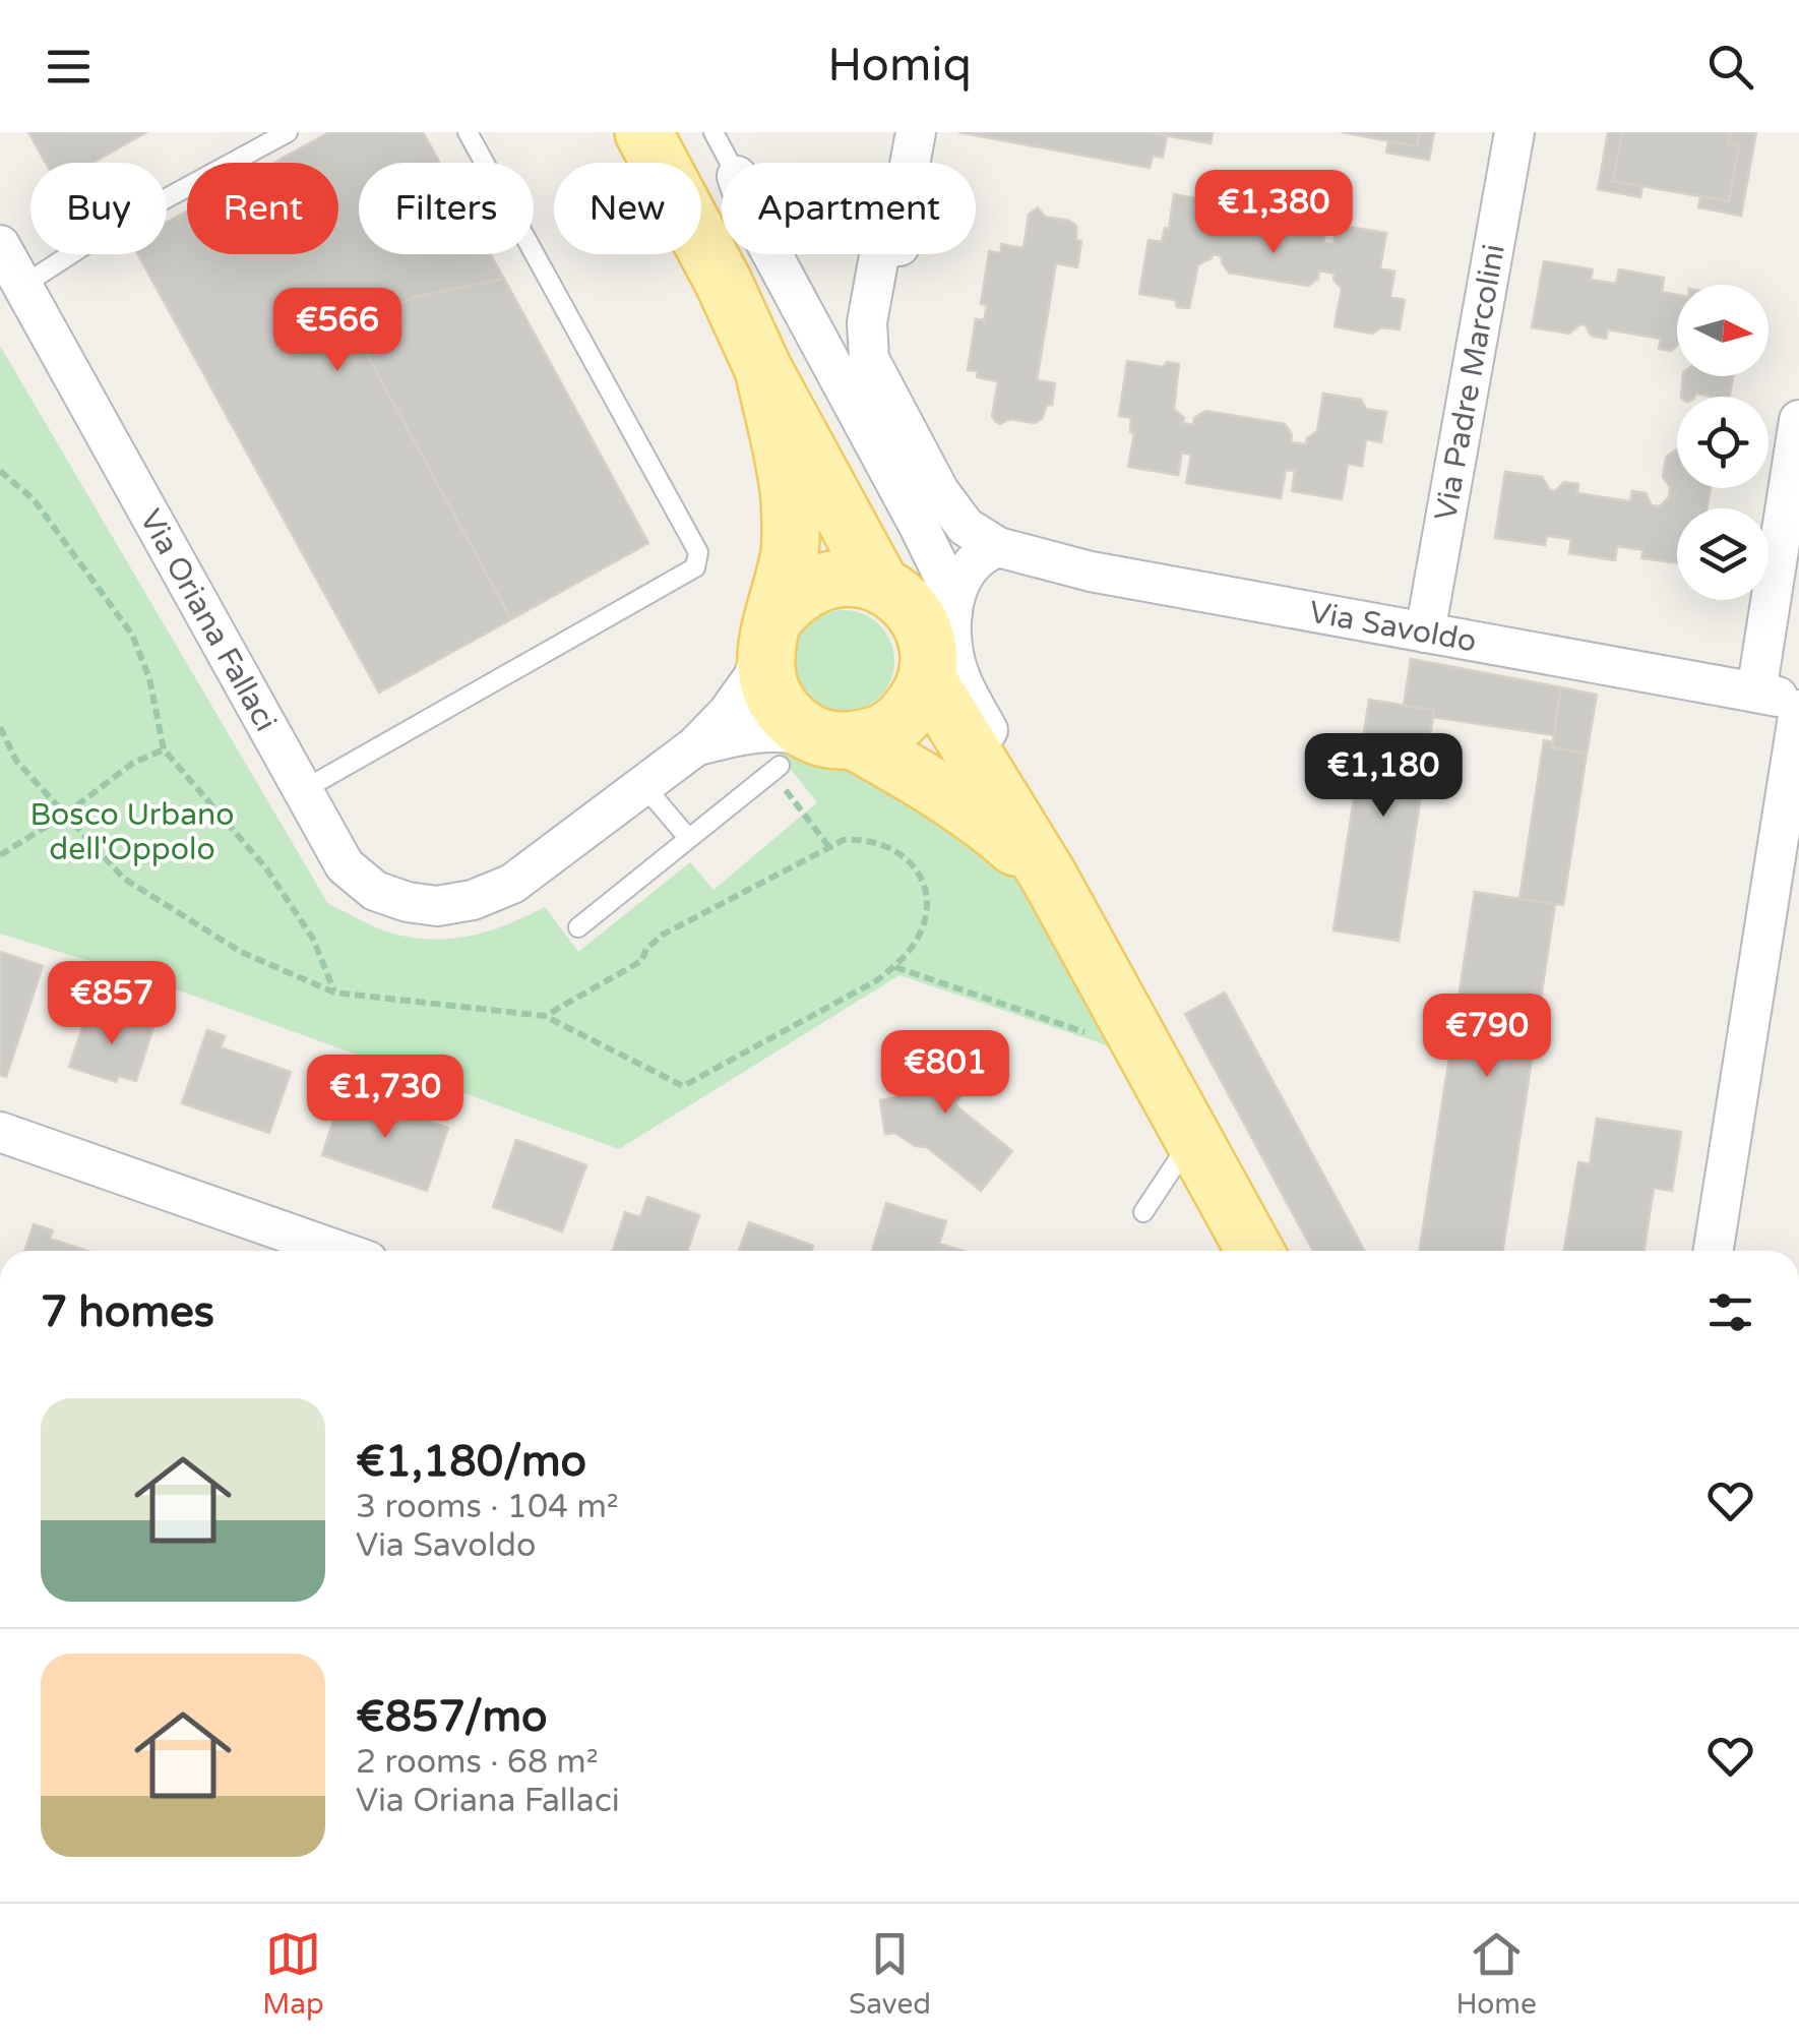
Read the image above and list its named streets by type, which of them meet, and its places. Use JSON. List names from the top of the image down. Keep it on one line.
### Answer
{"streets":{"street":["Via Padre Marcolini","Via Oriana Fallaci","Via Savoldo"]},"crossings":[["Via Padre Marcolini","Via Savoldo"]],"parks":["Bosco Urbano dell'Oppolo"],"north":"right","page":{"header":"Homiq","chip":["Buy","Rent","Filters","New","Apartment"],"price":["€1,380","€566","€1,180","€857","€790","€801","€1,730"],"heading":"7 homes","list":[{"name":"€1,180/mo","note":"3 rooms · 104 m² · Via Savoldo"},{"name":"€857/mo","note":"2 rooms · 68 m² · Via Oriana Fallaci"}],"tabs":["Map","Saved","Home"]}}
